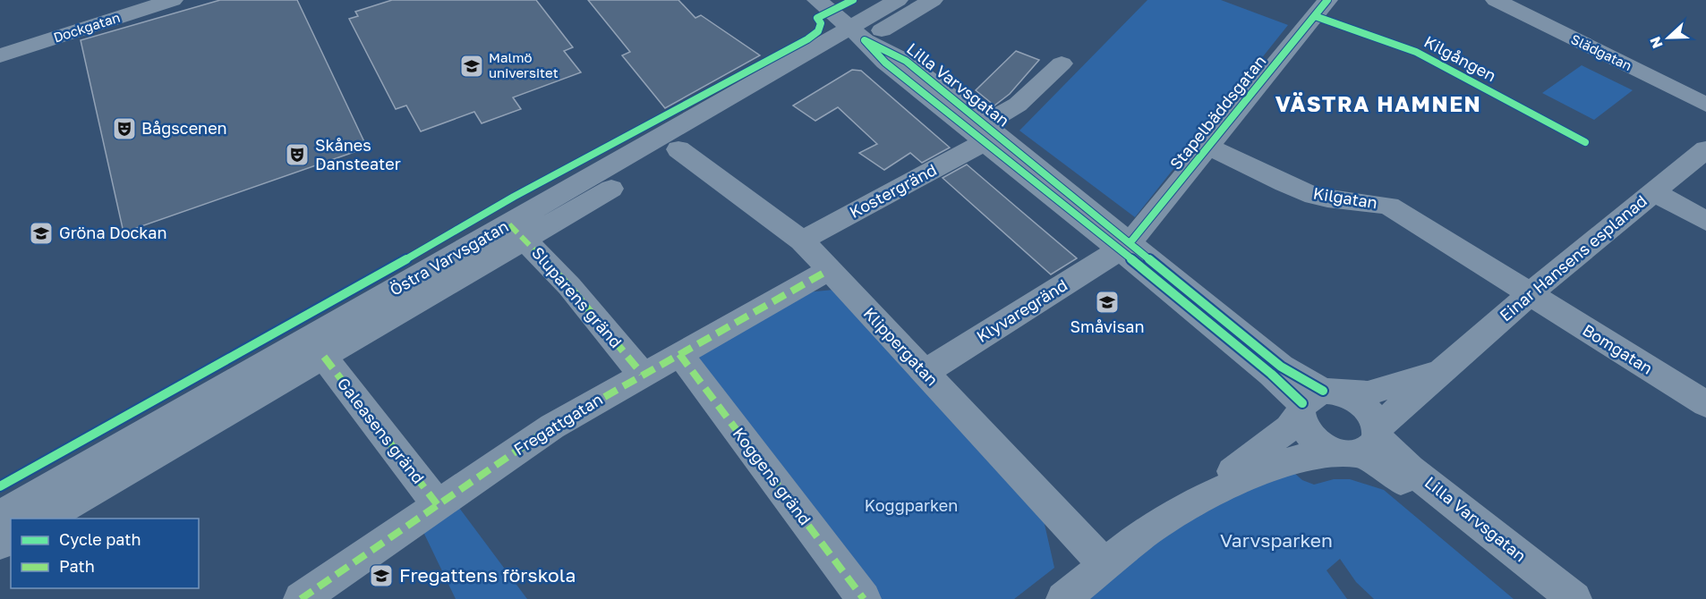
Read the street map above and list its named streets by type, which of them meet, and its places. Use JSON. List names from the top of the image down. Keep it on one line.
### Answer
{"streets":{"street":["Dockgatan","Slädgatan","Lilla Varvsgatan","Stapelbäddsgatan","Kostergränd","Kilgatan","Östra Varvsgatan","Einar Hansens esplanad","Sluparens gränd","Klyvaregränd","Klippergatan","Bomgatan","Fregattgatan","Galeasens gränd","Koggens gränd"],"cycle path":["Kilgången"]},"crossings":[["Lilla Varvsgatan","Stapelbäddsgatan"],["Lilla Varvsgatan","Kostergränd"],["Lilla Varvsgatan","Östra Varvsgatan"],["Lilla Varvsgatan","Einar Hansens esplanad"],["Lilla Varvsgatan","Klyvaregränd"],["Stapelbäddsgatan","Kilgatan"],["Stapelbäddsgatan","Klyvaregränd"],["Kostergränd","Klippergatan"],["Kilgatan","Einar Hansens esplanad"],["Kilgatan","Bomgatan"],["Östra Varvsgatan","Sluparens gränd"],["Östra Varvsgatan","Klippergatan"],["Östra Varvsgatan","Galeasens gränd"],["Einar Hansens esplanad","Bomgatan"],["Sluparens gränd","Fregattgatan"],["Klyvaregränd","Klippergatan"],["Klippergatan","Fregattgatan"],["Fregattgatan","Galeasens gränd"],["Fregattgatan","Koggens gränd"]],"districts":["VÄSTRA HAMNEN"],"parks":["Koggparken","Varvsparken"],"places":{"school or university":["Malmö universitet","Gröna Dockan","Småvisan","Fregattens förskola"],"theatre":["Bågscenen","Skånes Dansteater"]},"legend":["Cycle path","Path"],"north":"left"}
